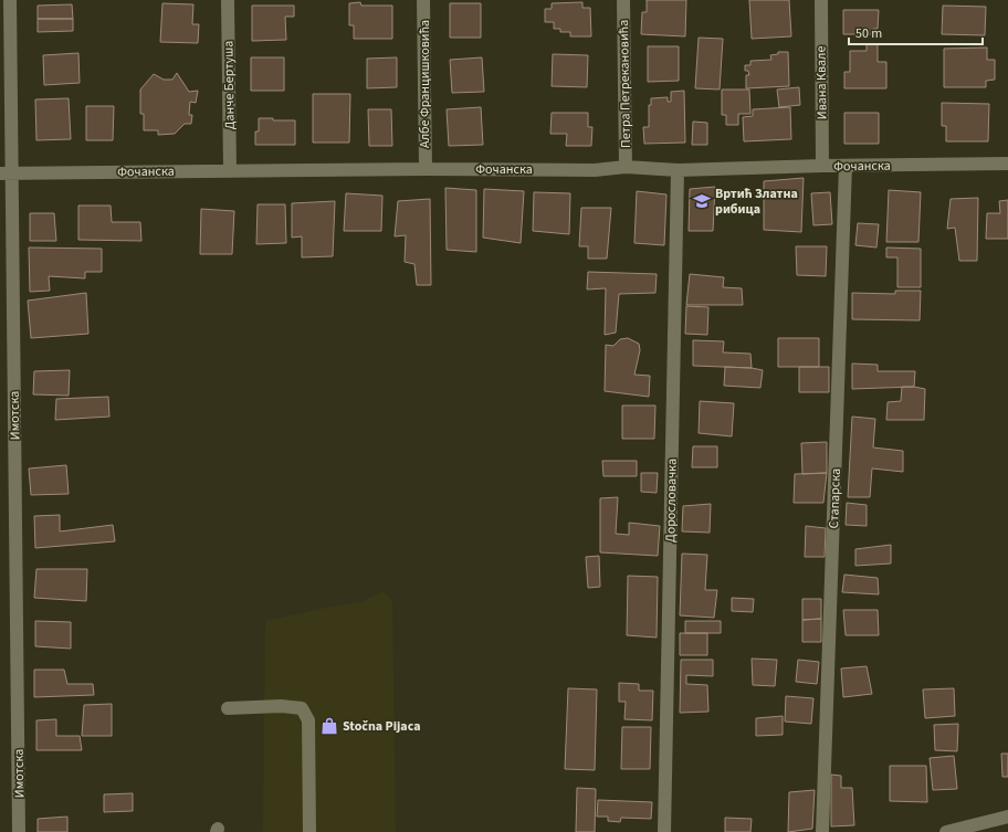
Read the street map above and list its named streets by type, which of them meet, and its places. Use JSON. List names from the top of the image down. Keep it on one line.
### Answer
{"streets":{"street":["Ивана Квале","Албе Францишковића","Петра Петрекановића","Данче Бертуша","Фочанска","Имотска","Стапарска","Дорословачка"]},"crossings":[["Ивана Квале","Фочанска"],["Албе Францишковића","Фочанска"],["Петра Петрекановића","Фочанска"],["Данче Бертуша","Фочанска"],["Фочанска","Имотска"],["Фочанска","Стапарска"],["Фочанска","Дорословачка"]],"places":{"school or university":["Вртић Златна рибица"],"shop":["Stočna Pijaca"]},"scale_bar":"50 m"}
